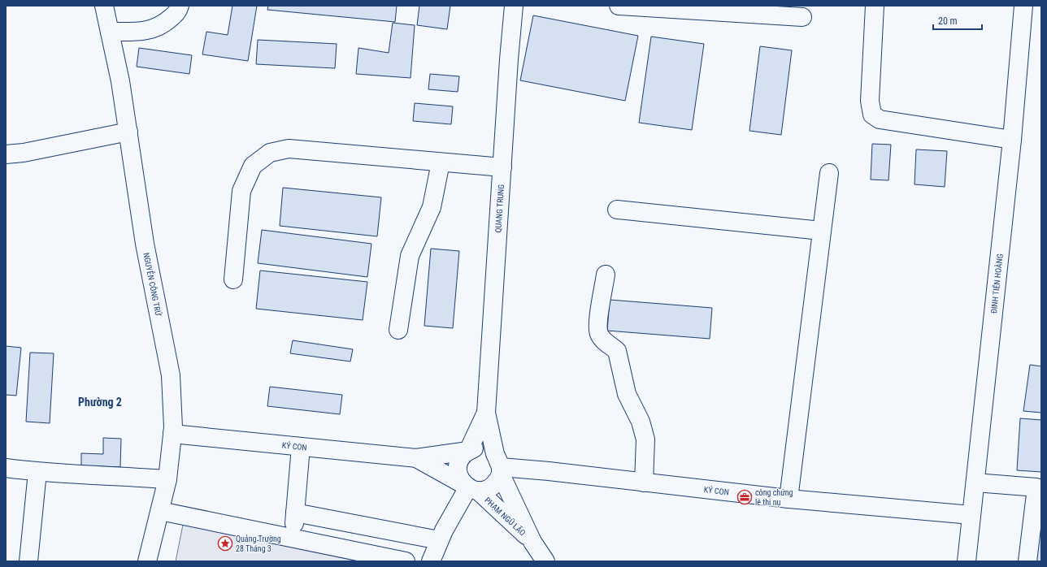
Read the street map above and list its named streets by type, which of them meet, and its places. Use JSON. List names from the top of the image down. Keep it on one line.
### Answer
{"streets":{"street":["QUANG TRUNG","NGUYỄN CÔNG TRỨ","ĐINH TIÊN HOÀNG","KÝ CON","PHẠM NGŨ LÃO"]},"crossings":[["QUANG TRUNG","KÝ CON"],["QUANG TRUNG","PHẠM NGŨ LÃO"],["NGUYỄN CÔNG TRỨ","KÝ CON"],["ĐINH TIÊN HOÀNG","KÝ CON"],["KÝ CON","PHẠM NGŨ LÃO"]],"districts":["Phường 2"],"places":{"office":["công chứng lê thị nụ"],"place":["Quảng Trường 28 Tháng 3"]},"scale_bar":"20 m"}
